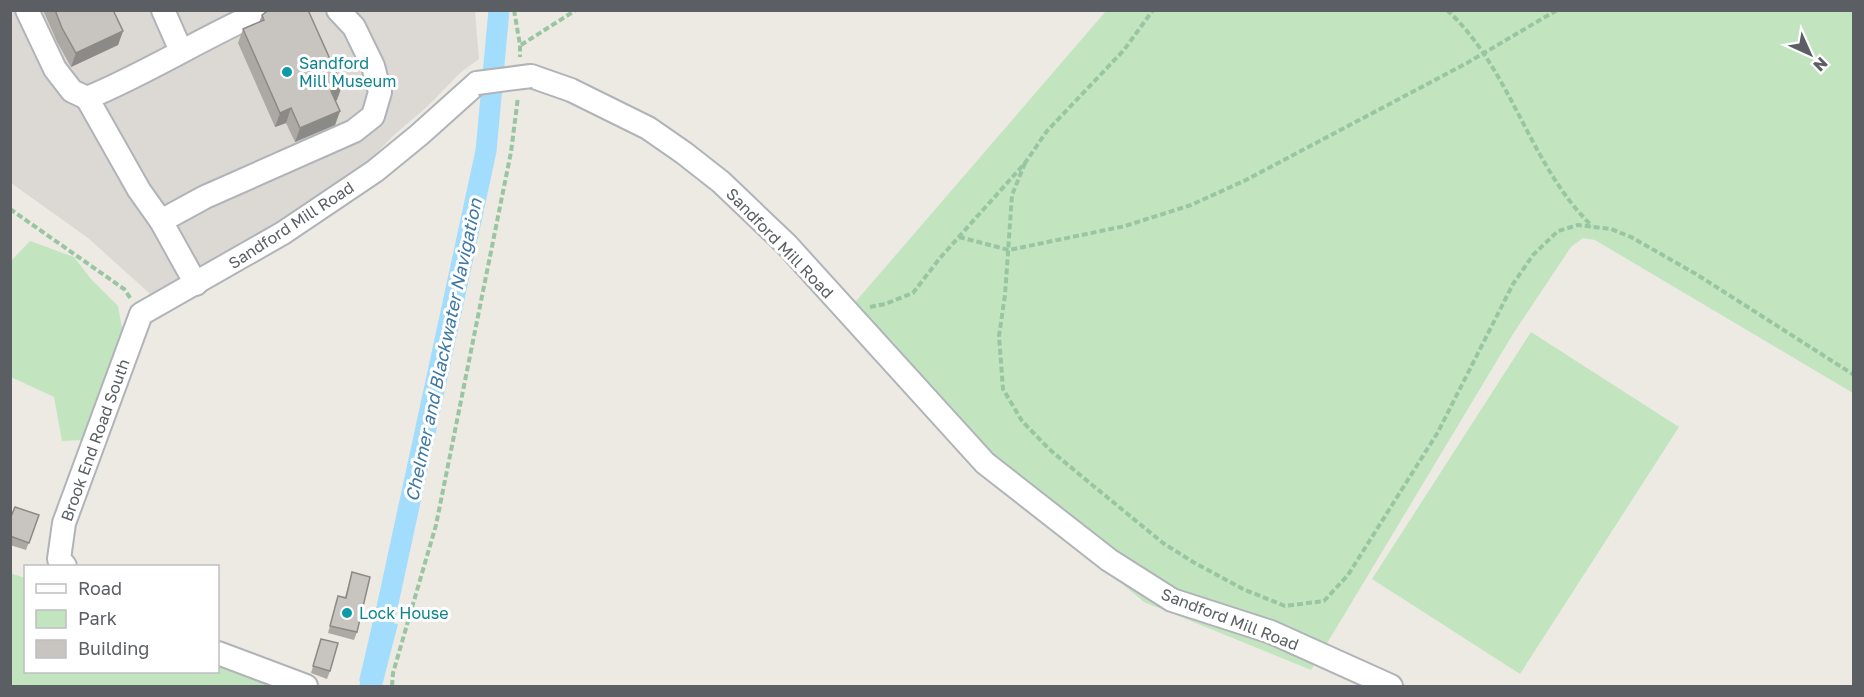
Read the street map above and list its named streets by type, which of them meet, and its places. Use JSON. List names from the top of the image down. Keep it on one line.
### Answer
{"streets":{"street":["Sandford Mill Road","Brook End Road South"]},"crossings":[["Sandford Mill Road","Brook End Road South"]],"water":["Chelmer and Blackwater Navigation"],"places":["Sandford Mill Museum","Lock House"],"legend":["Road","Park","Building"],"north":"bottom right"}
